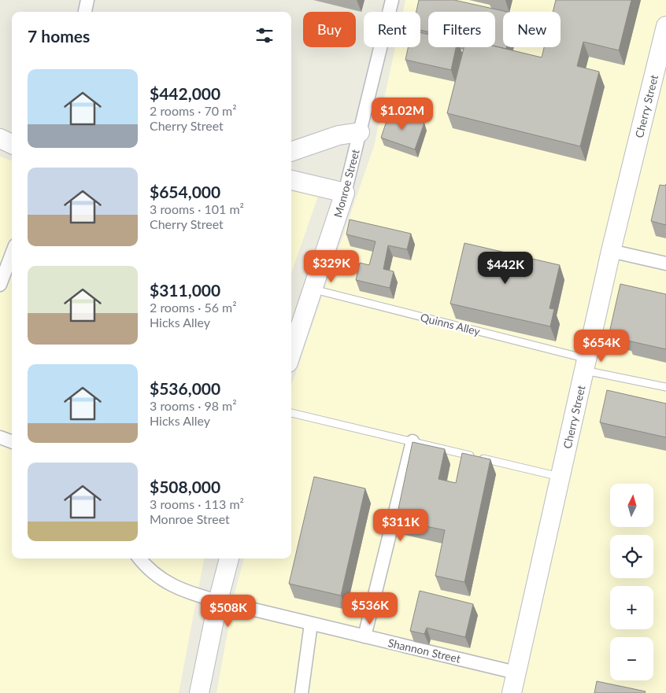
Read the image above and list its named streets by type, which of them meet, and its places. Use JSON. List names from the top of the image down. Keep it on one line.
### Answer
{"streets":{"street":["Cherry Street","Monroe Street","Shannon Street"],"lane":["Quinns Alley"]},"crossings":[["Cherry Street","Quinns Alley"],["Cherry Street","Shannon Street"],["Monroe Street","Quinns Alley"]],"north":"top","page":{"chip":["Buy","Rent","Filters","New"],"heading":"7 homes","list":[{"name":"$442,000","note":"2 rooms · 70 m² · Cherry Street"},{"name":"$654,000","note":"3 rooms · 101 m² · Cherry Street"},{"name":"$311,000","note":"2 rooms · 56 m² · Hicks Alley"},{"name":"$536,000","note":"3 rooms · 98 m² · Hicks Alley"},{"name":"$508,000","note":"3 rooms · 113 m² · Monroe Street"}],"price":["$1.02M","$329K","$442K","$654K","$311K","$536K","$508K"],"map_buttons":["+","−"]}}
